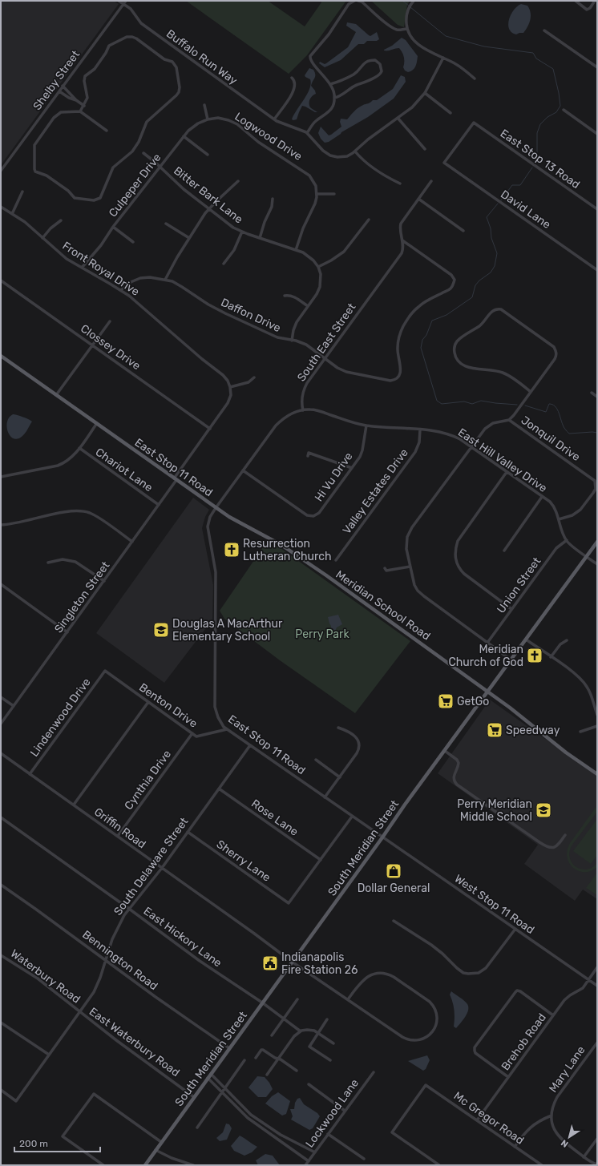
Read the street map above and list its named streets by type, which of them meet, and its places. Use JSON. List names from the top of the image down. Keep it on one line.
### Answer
{"streets":{"main road":["East Stop 11 Road","Meridian School Road","South Meridian Street"],"street":["Buffalo Run Way","Shelby Street","Logwood Drive","East Stop 13 Road","Culpeper Drive","Bitter Bark Lane","David Lane","Front Royal Drive","Daffon Drive","South East Street","Clossey Drive","Jonquil Drive","East Hill Valley Drive","Chariot Lane","Hi Vu Drive","Valley Estates Drive","Union Street","Singleton Street","Benton Drive","Lindenwood Drive","Cynthia Drive","Rose Lane","Griffin Road","Sherry Lane","South Delaware Street","West Stop 11 Road","East Hickory Lane","Bennington Road","Waterbury Road","East Waterbury Road","Brehob Road","Mary Lane","Lockwood Lane","Mc Gregor Road"]},"crossings":[["Buffalo Run Way","Shelby Street"],["Logwood Drive","Culpeper Drive"],["East Stop 13 Road","David Lane"],["Culpeper Drive","Bitter Bark Lane"],["Culpeper Drive","Front Royal Drive"],["Front Royal Drive","Daffon Drive"],["Front Royal Drive","Singleton Street"],["Daffon Drive","South East Street"],["South East Street","East Hill Valley Drive"],["Clossey Drive","Singleton Street"],["Jonquil Drive","East Hill Valley Drive"],["East Hill Valley Drive","Hi Vu Drive"],["East Hill Valley Drive","Valley Estates Drive"],["East Hill Valley Drive","Union Street"],["East Hill Valley Drive","South Meridian Street"],["East Stop 11 Road","Singleton Street"],["East Stop 11 Road","Meridian School Road"],["East Stop 11 Road","Benton Drive"],["East Stop 11 Road","South Meridian Street"],["East Stop 11 Road","South Delaware Street"],["East Stop 11 Road","West Stop 11 Road"],["Chariot Lane","Singleton Street"],["Meridian School Road","South Meridian Street"],["Benton Drive","Lindenwood Drive"],["Benton Drive","Cynthia Drive"],["Lindenwood Drive","Griffin Road"],["Cynthia Drive","Griffin Road"],["Rose Lane","Sherry Lane"],["Rose Lane","South Delaware Street"],["Griffin Road","South Meridian Street"],["Griffin Road","South Delaware Street"],["South Meridian Street","West Stop 11 Road"],["South Meridian Street","East Hickory Lane"],["South Meridian Street","Bennington Road"],["South Meridian Street","East Waterbury Road"],["Sherry Lane","South Delaware Street"],["South Delaware Street","East Hickory Lane"],["South Delaware Street","Bennington Road"],["South Delaware Street","Waterbury Road"],["South Delaware Street","East Waterbury Road"],["West Stop 11 Road","Brehob Road"],["Waterbury Road","East Waterbury Road"],["Brehob Road","Mc Gregor Road"]],"parks":["Perry Park"],"places":{"church":["Resurrection Lutheran Church","Meridian Church of God"],"school or university":["Douglas A MacArthur Elementary School","Perry Meridian Middle School"],"supermarket":["GetGo","Speedway"],"shop":["Dollar General"],"public building":["Indianapolis Fire Station 26"]},"scale_bar":"200 m","north":"bottom left"}
